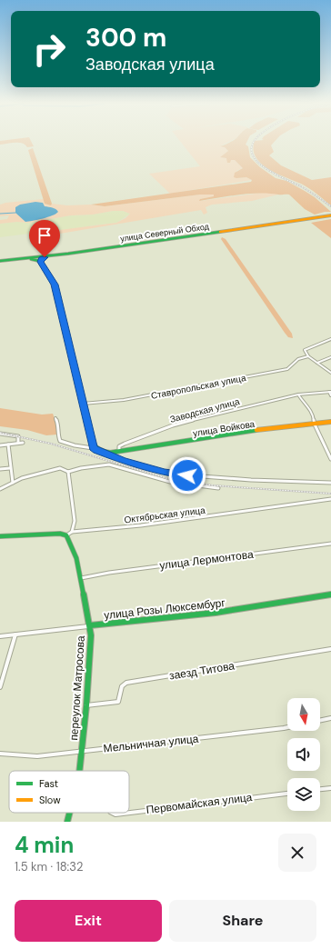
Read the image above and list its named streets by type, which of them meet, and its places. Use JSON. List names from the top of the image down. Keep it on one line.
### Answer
{"streets":{"main road":["улица Северный Обход","улица Войкова","улица Розы Люксембург","переулок Матросова"],"street":["Ставропольская улица","Заводская улица","Октябрьская улица","улица Лермонтова","заезд Титова","Мельничная улица","Первомайская улица"]},"crossings":[["Заводская улица","улица Войкова"],["Октябрьская улица","переулок Матросова"],["улица Лермонтова","переулок Матросова"],["улица Розы Люксембург","переулок Матросова"],["заезд Титова","переулок Матросова"],["переулок Матросова","Мельничная улица"]],"legend":["Fast","Slow"],"north":"bottom","page":{"turn":["300 m","Заводская улица"],"heading":["4 min","1.5 km · 18:32"],"buttons":["Exit","Share"]}}
